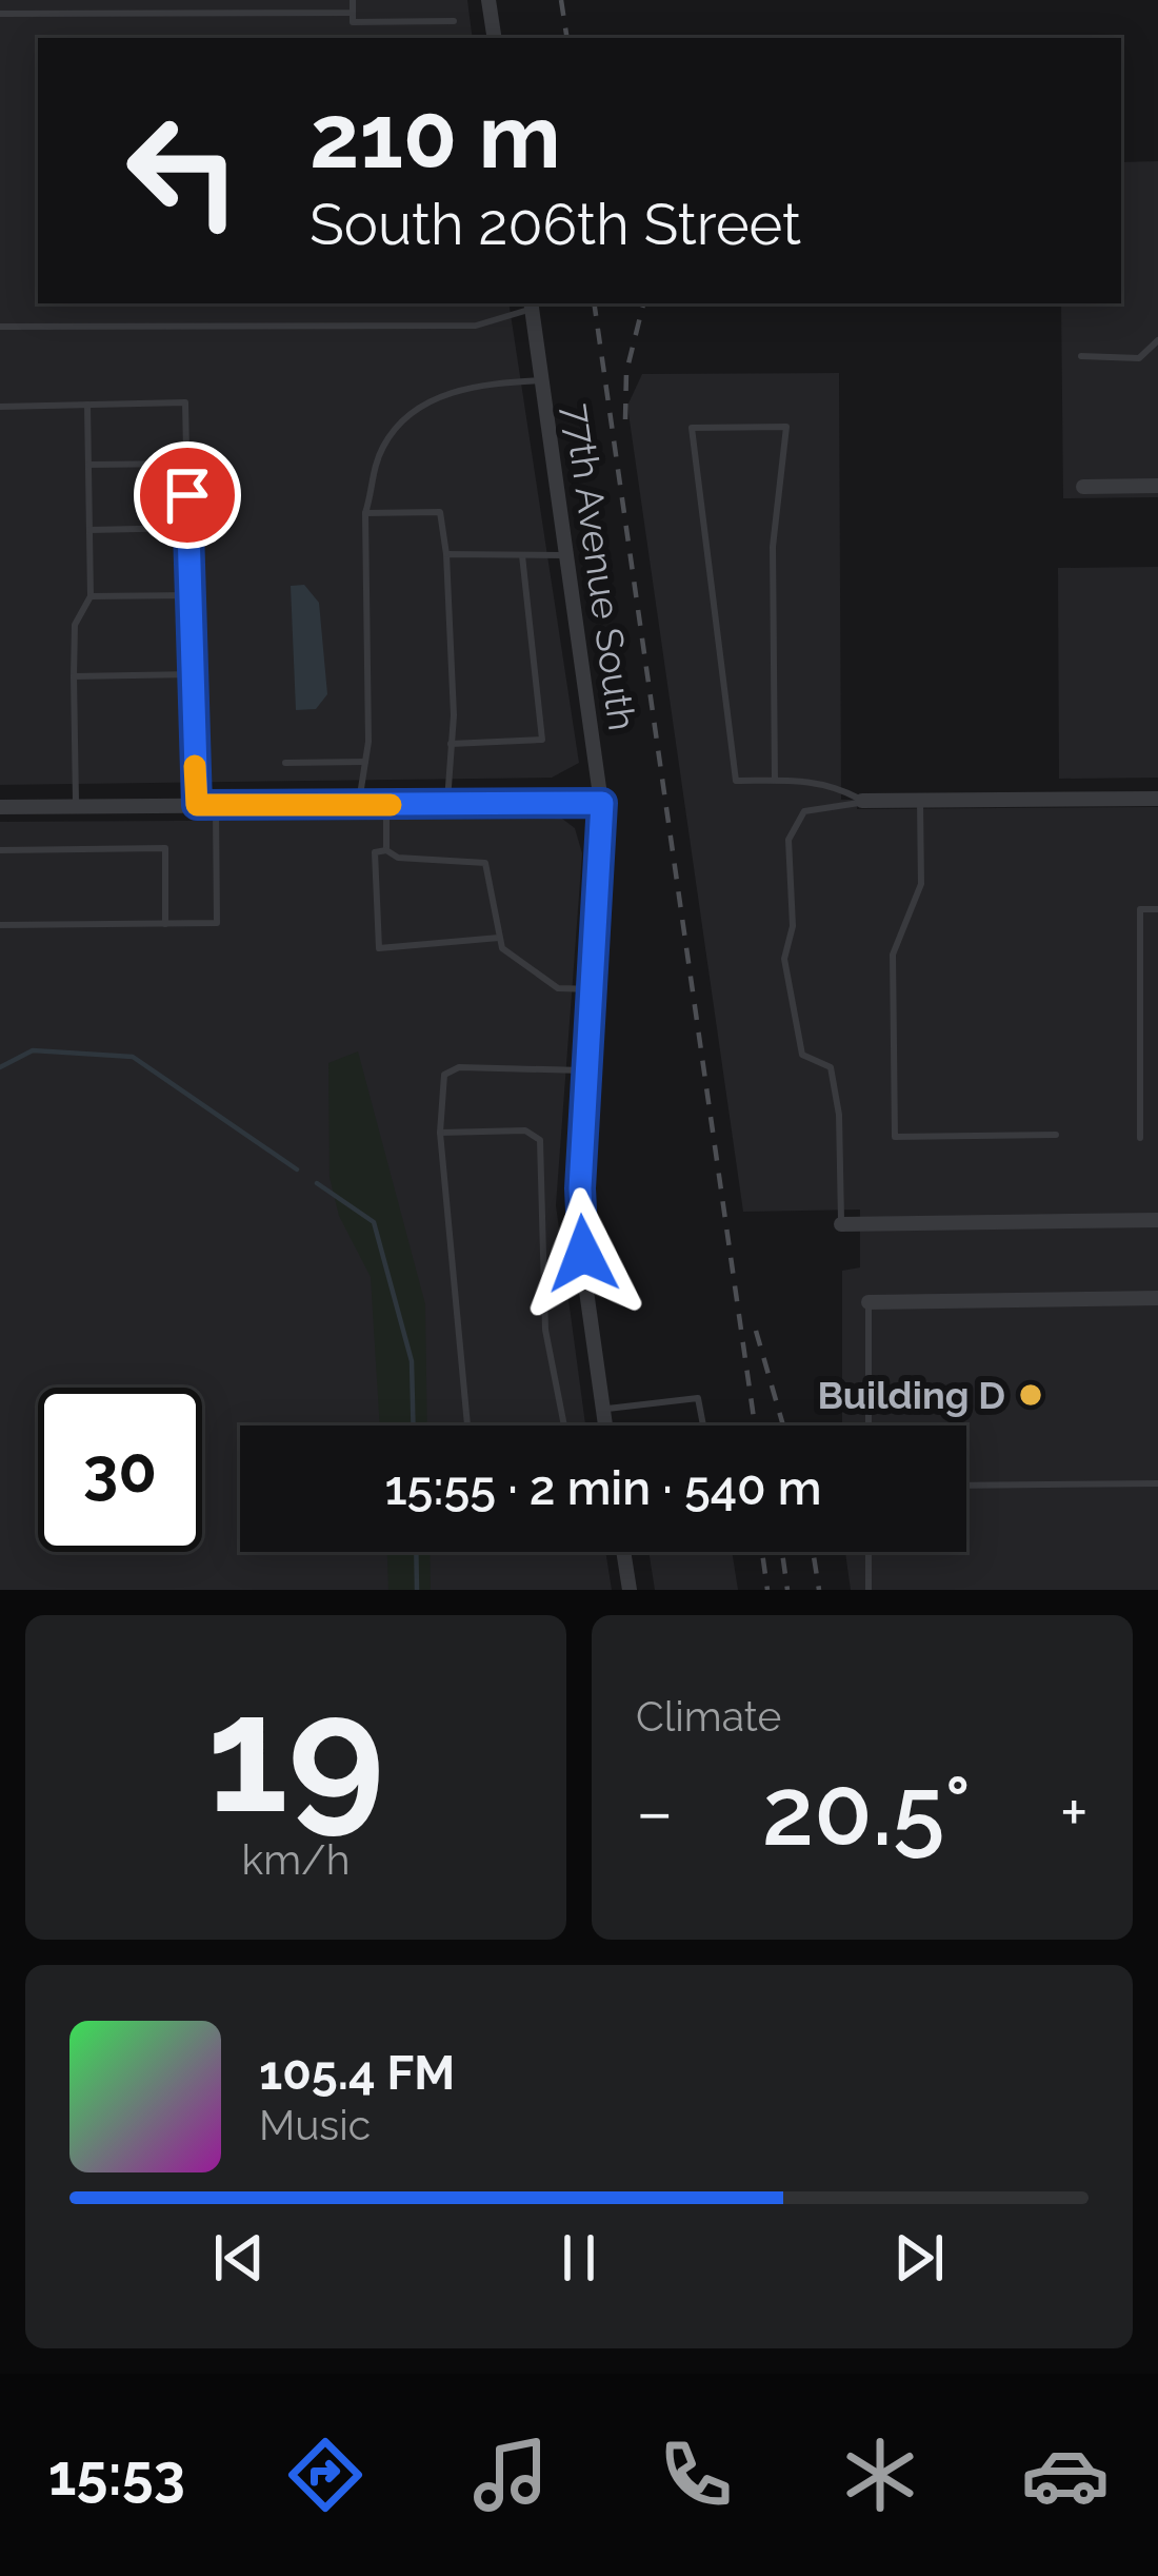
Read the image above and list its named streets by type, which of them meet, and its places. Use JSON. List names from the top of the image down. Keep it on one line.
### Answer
{"streets":{"street":["77th Avenue South"]},"places":["Building D"],"page":{"turn":["210 m","South 206th Street"],"limit":"30","trip":"15:55 · 2 min · 540 m","tile":[["19","km/h"],"Climate"],"heat":["−","20.5°","+"],"song":["105.4 FM","Music"],"tabs":"15:53"}}
